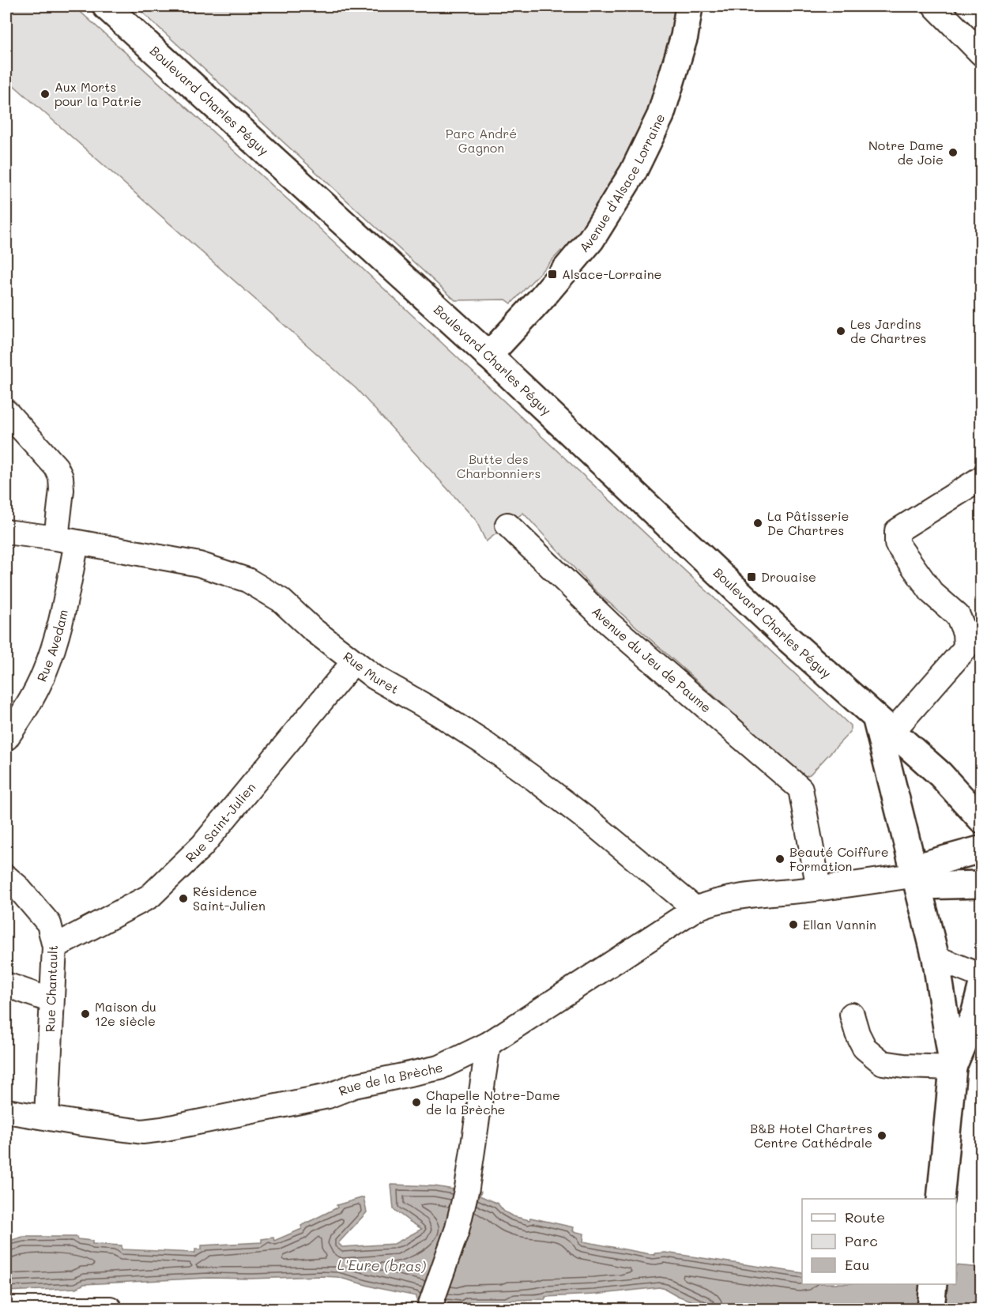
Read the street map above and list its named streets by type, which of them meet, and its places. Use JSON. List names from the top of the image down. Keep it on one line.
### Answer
{"streets":{"main road":["Boulevard Charles Péguy","Avenue d'Alsace Lorraine"],"street":["Rue Avedam","Avenue du Jeu de Paume","Rue Muret","Rue Saint-Julien","Rue Chantault","Rue de la Brèche"]},"crossings":[["Boulevard Charles Péguy","Avenue d'Alsace Lorraine"],["Rue Avedam","Rue Muret"],["Avenue du Jeu de Paume","Rue de la Brèche"],["Rue Muret","Rue Saint-Julien"],["Rue Muret","Rue de la Brèche"],["Rue Saint-Julien","Rue Chantault"],["Rue Chantault","Rue de la Brèche"]],"water":["L'Eure (bras)"],"parks":["Parc André Gagnon","Butte des Charbonniers"],"places":{"other":["Aux Morts pour la Patrie","Notre Dame de Joie","Les Jardins de Chartres","La Pâtisserie De Chartres","Beauté Coiffure Formation","Résidence Saint-Julien","Ellan Vannin","Maison du 12e siècle","Chapelle Notre-Dame de la Brèche","B&B Hotel Chartres Centre Cathédrale"],"transit":["Alsace-Lorraine","Drouaise"]},"legend":["Route","Parc","Eau"]}
